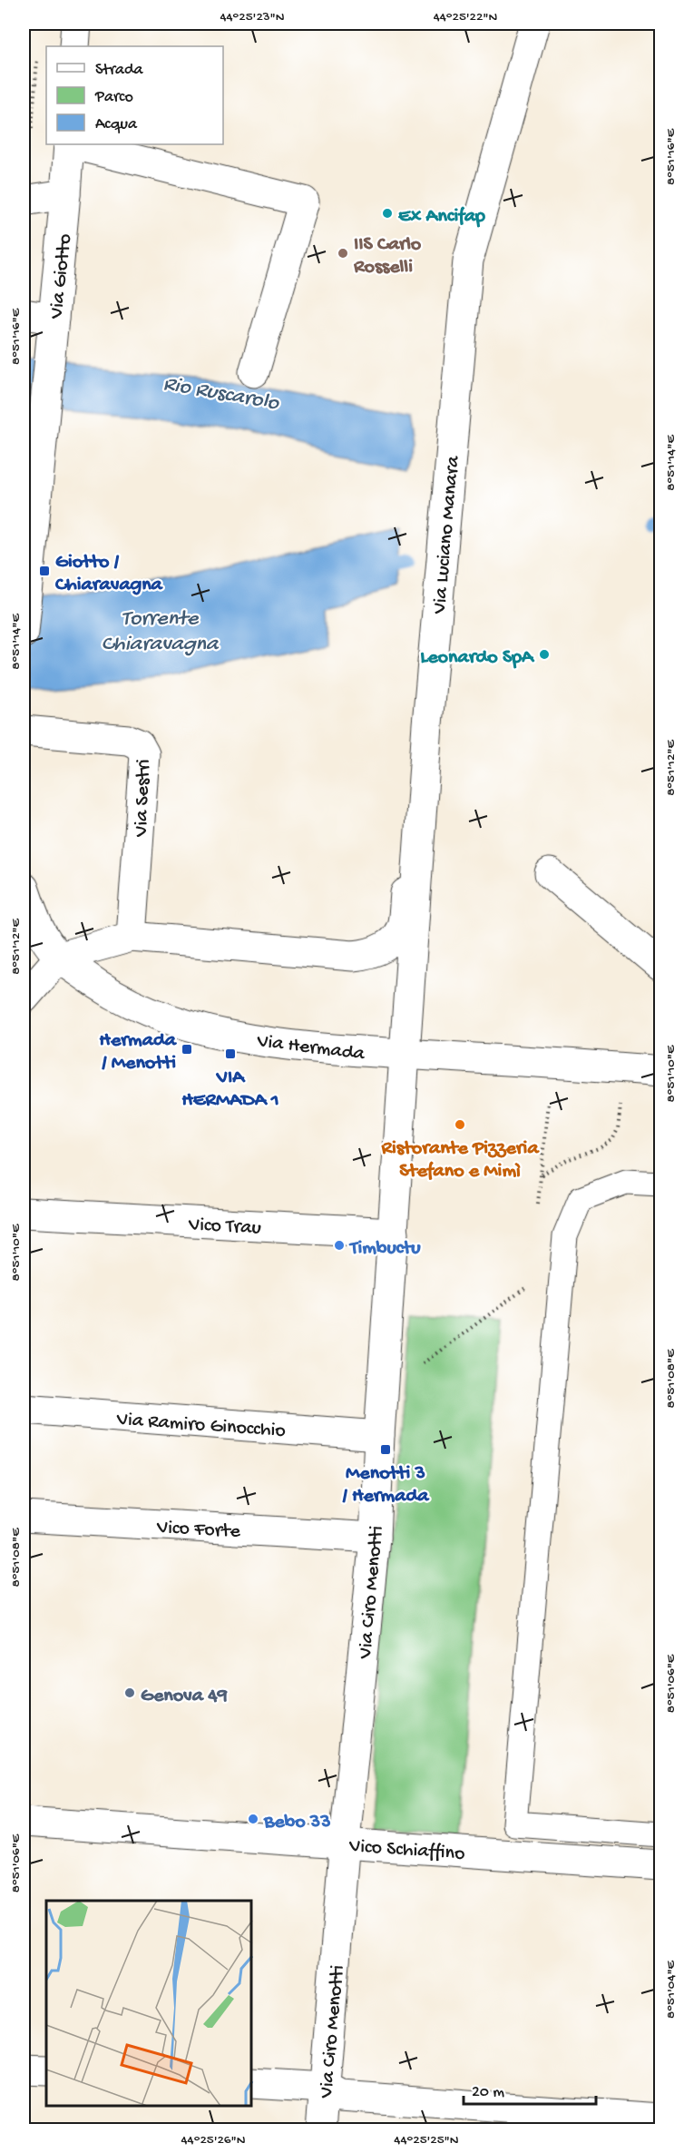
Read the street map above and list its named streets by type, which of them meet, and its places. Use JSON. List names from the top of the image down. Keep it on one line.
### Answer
{"streets":{"street":["Via Giotto","Via Luciano Manara","Via Sestri","Via Hermada","Vico Trau","Via Ramiro Ginocchio","Vico Forte","Via Ciro Menotti","Vico Schiaffino"]},"crossings":[["Via Luciano Manara","Via Hermada"],["Via Luciano Manara","Via Ciro Menotti"],["Via Hermada","Via Ciro Menotti"],["Vico Trau","Via Ciro Menotti"],["Via Ramiro Ginocchio","Via Ciro Menotti"],["Vico Forte","Via Ciro Menotti"],["Via Ciro Menotti","Vico Schiaffino"]],"water":["Rio Ruscarolo","Torrente Chiaravagna"],"places":{"other":["Ex Ancifap","IIS Carlo Rosselli","Leonardo SpA","Ristorante Pizzeria Stefano e Mimì","Timbuctu","Genova 49","Bebo 33"],"transit":["Giotto / Chiaravagna","Hermada / Menotti","VIA HERMADA 1","Menotti 3 / Hermada"]},"legend":["Strada","Parco","Acqua"],"scale_bar":"20 m","coordinates":["44°25'23\"N","44°25'22\"N","8°51'16\"E","8°51'14\"E","8°51'12\"E","8°51'10\"E","8°51'08\"E","8°51'06\"E","8°51'04\"E","44°25'26\"N","44°25'25\"N"]}
